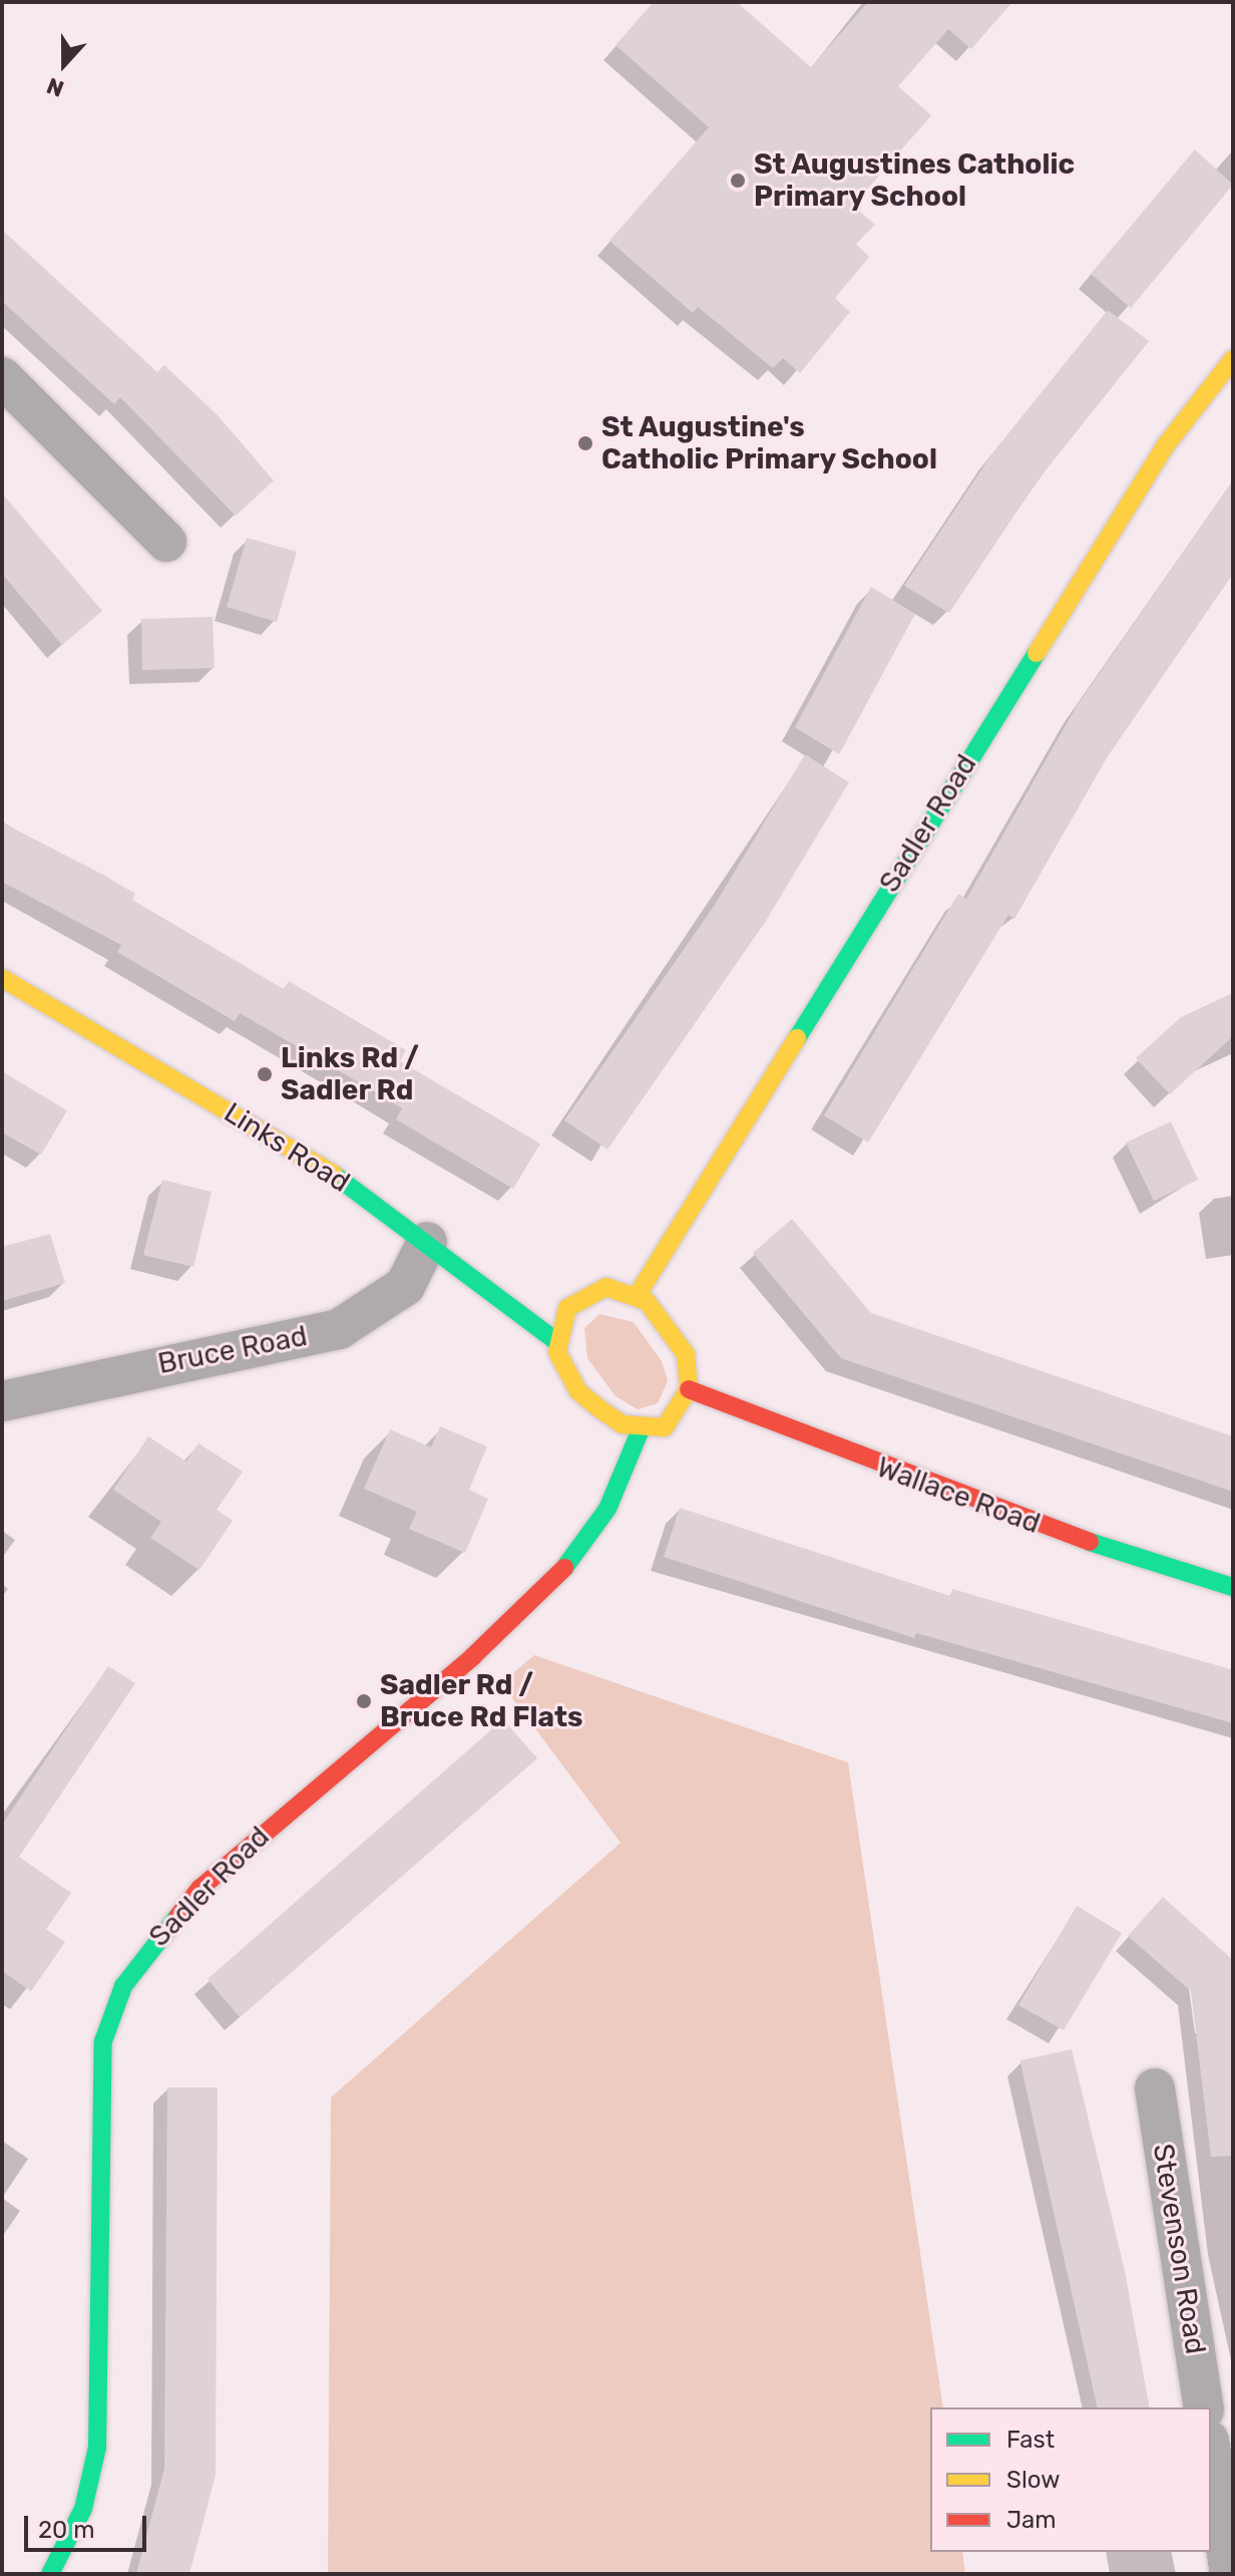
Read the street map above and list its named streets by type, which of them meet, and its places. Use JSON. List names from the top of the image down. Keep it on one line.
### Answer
{"streets":{"street":["Sadler Road","Links Road","Bruce Road","Wallace Road","Stevenson Road"]},"crossings":[["Sadler Road","Links Road"],["Sadler Road","Wallace Road"],["Links Road","Bruce Road"],["Links Road","Wallace Road"]],"places":["St Augustines Catholic Primary School","St Augustine's Catholic Primary School","Links Rd / Sadler Rd","Sadler Rd / Bruce Rd Flats"],"legend":["Fast","Slow","Jam"],"scale_bar":"20 m","north":"bottom"}
